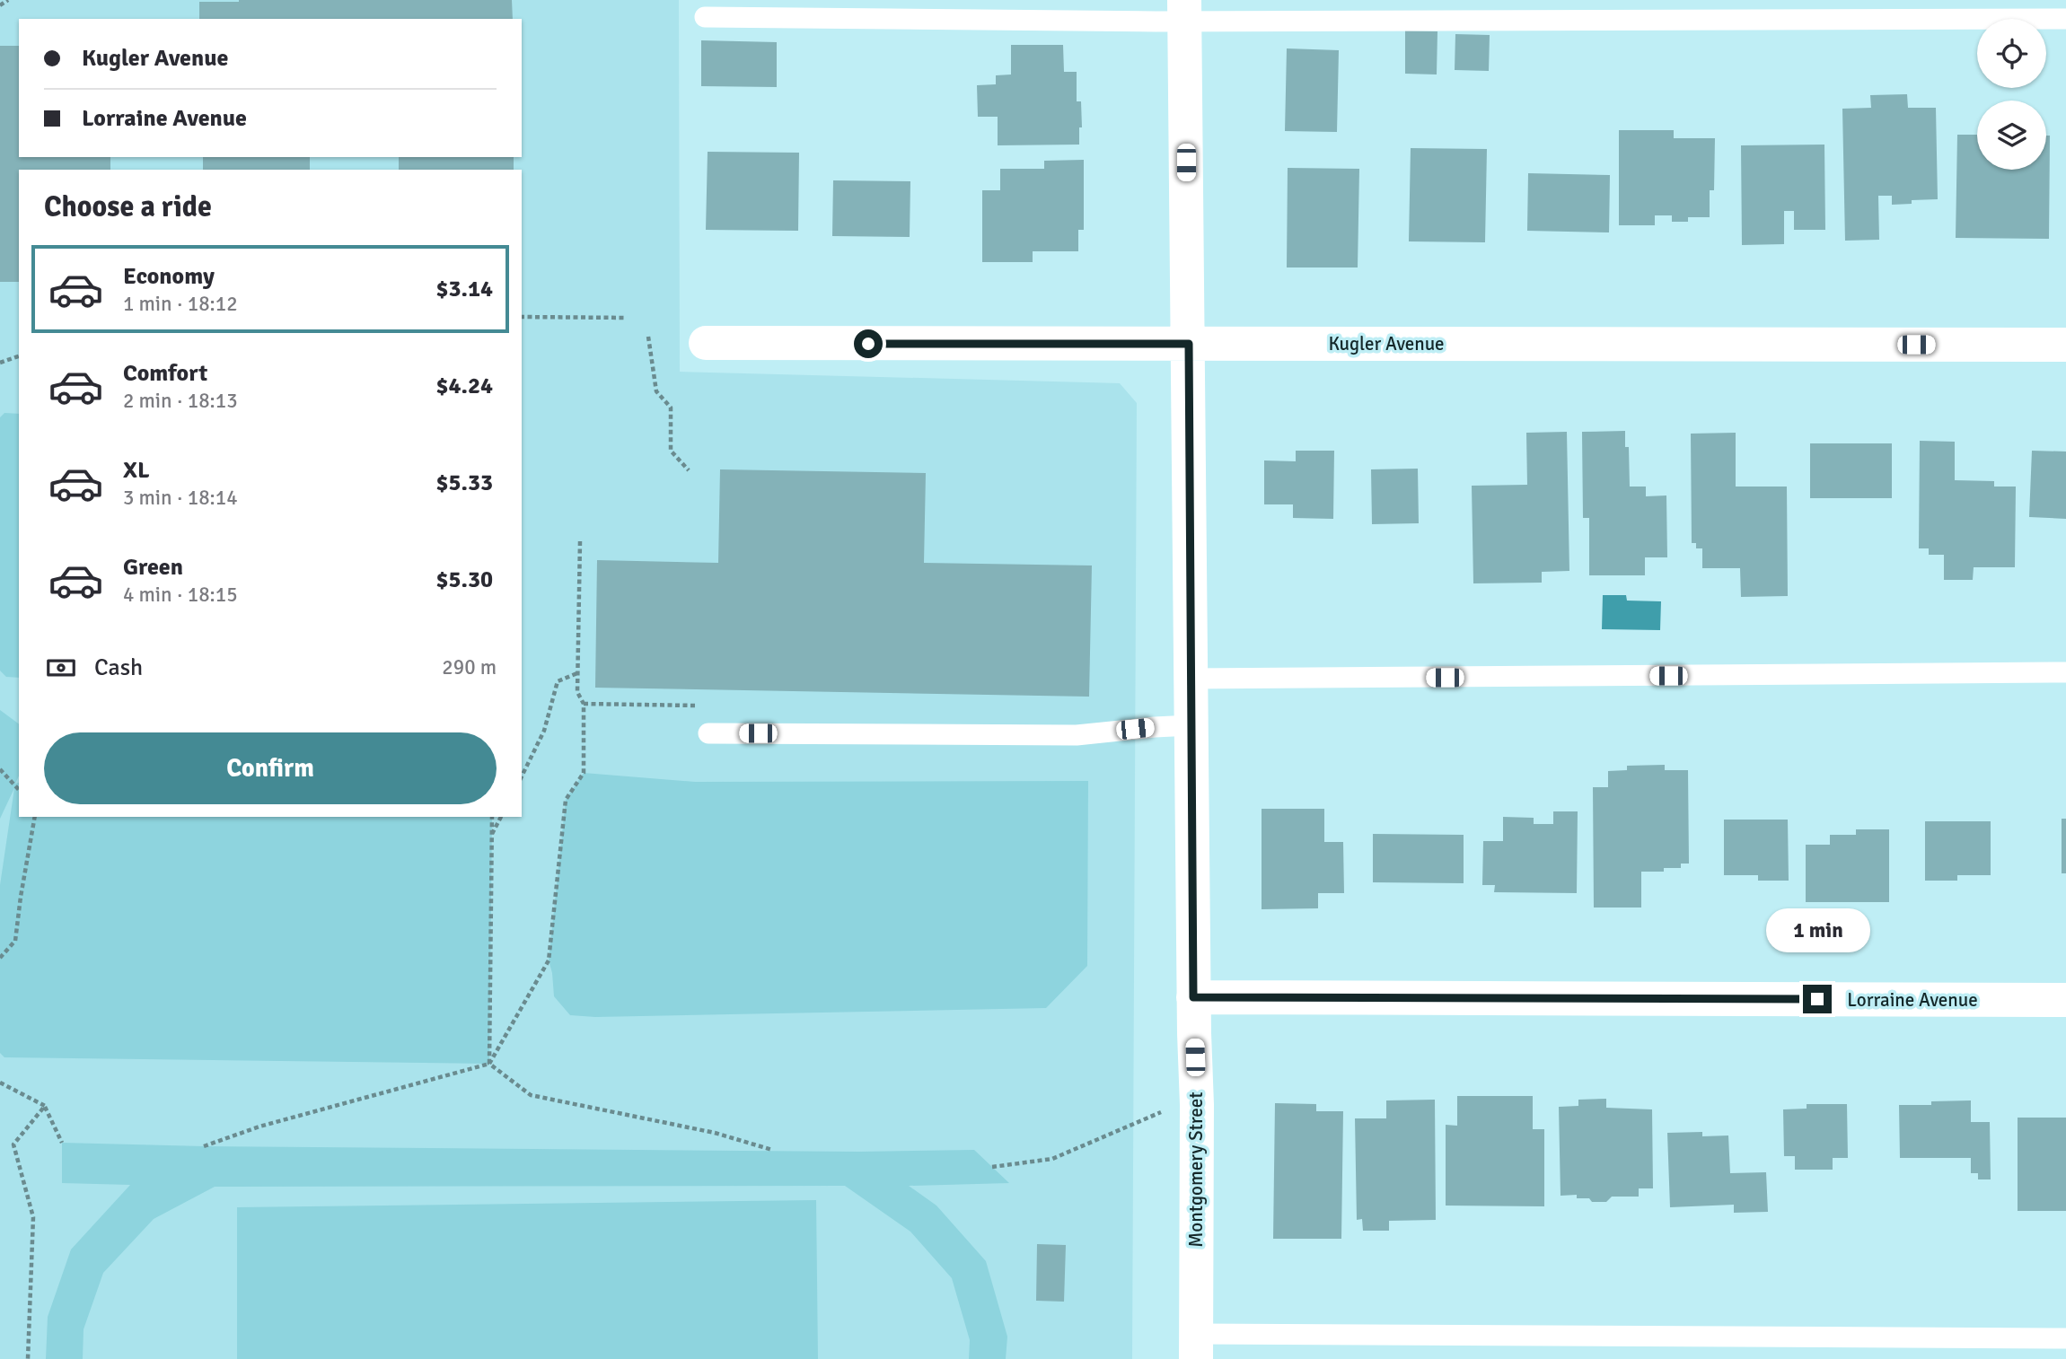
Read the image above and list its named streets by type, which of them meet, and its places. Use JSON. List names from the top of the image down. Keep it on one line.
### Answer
{"streets":{"street":["Kugler Avenue","Lorraine Avenue","Montgomery Street"]},"crossings":[["Kugler Avenue","Montgomery Street"],["Lorraine Avenue","Montgomery Street"]],"page":{"banner":["Kugler Avenue","Lorraine Avenue"],"heading":"Choose a ride","list":[{"name":"Economy","note":"1 min · 18:12","value":"$3.14"},{"name":"Comfort","note":"2 min · 18:13","value":"$4.24"},{"name":"XL","note":"3 min · 18:14","value":"$5.33"},{"name":"Green","note":"4 min · 18:15","value":"$5.30"}],"pay":["Cash","290 m"],"buttons":"Confirm","bubble":"1 min"}}
